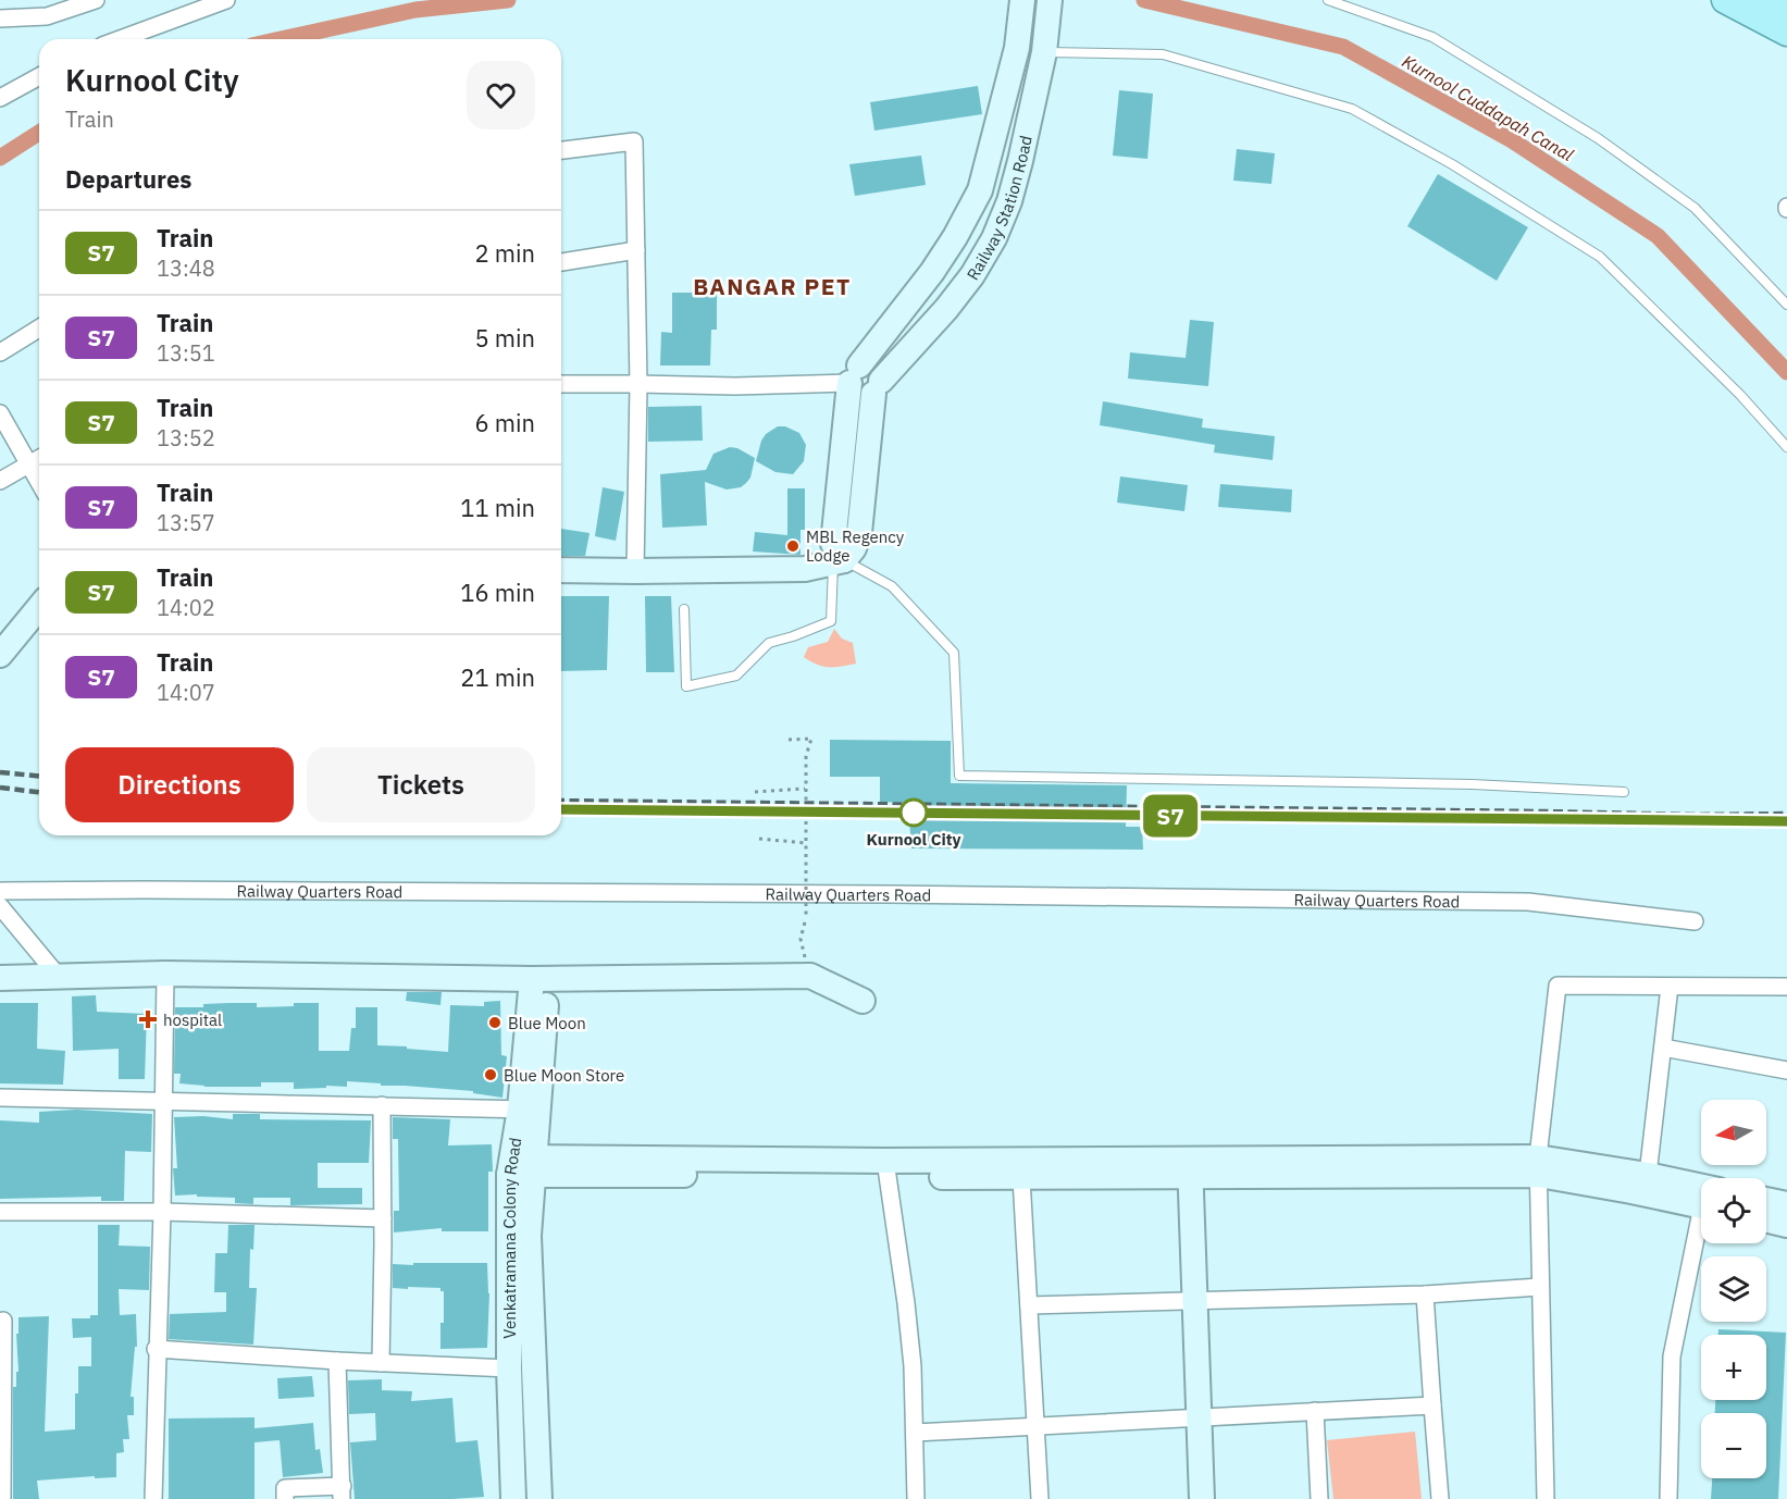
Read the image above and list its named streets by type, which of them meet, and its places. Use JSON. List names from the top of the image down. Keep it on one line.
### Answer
{"streets":{"street":["Railway Station Road","Railway Quarters Road","Venkatramana Colony Road"]},"districts":["BANGAR PET"],"water":["Kurnool Cuddapah Canal"],"places":{"other":["MBL Regency Lodge","Kurnool City","Blue Moon","Blue Moon Store"],"health":["hospital"]},"north":"left","page":{"on_map":"S7","heading":[["Kurnool City","Train"],"Departures"],"list":[{"mark":"S7","name":"Train","note":"13:48","value":"2 min"},{"mark":"S7","name":"Train","note":"13:51","value":"5 min"},{"mark":"S7","name":"Train","note":"13:52","value":"6 min"},{"mark":"S7","name":"Train","note":"13:57","value":"11 min"},{"mark":"S7","name":"Train","note":"14:02","value":"16 min"},{"mark":"S7","name":"Train","note":"14:07","value":"21 min"}],"buttons":["Directions","Tickets"],"map_buttons":["+","−"]}}
